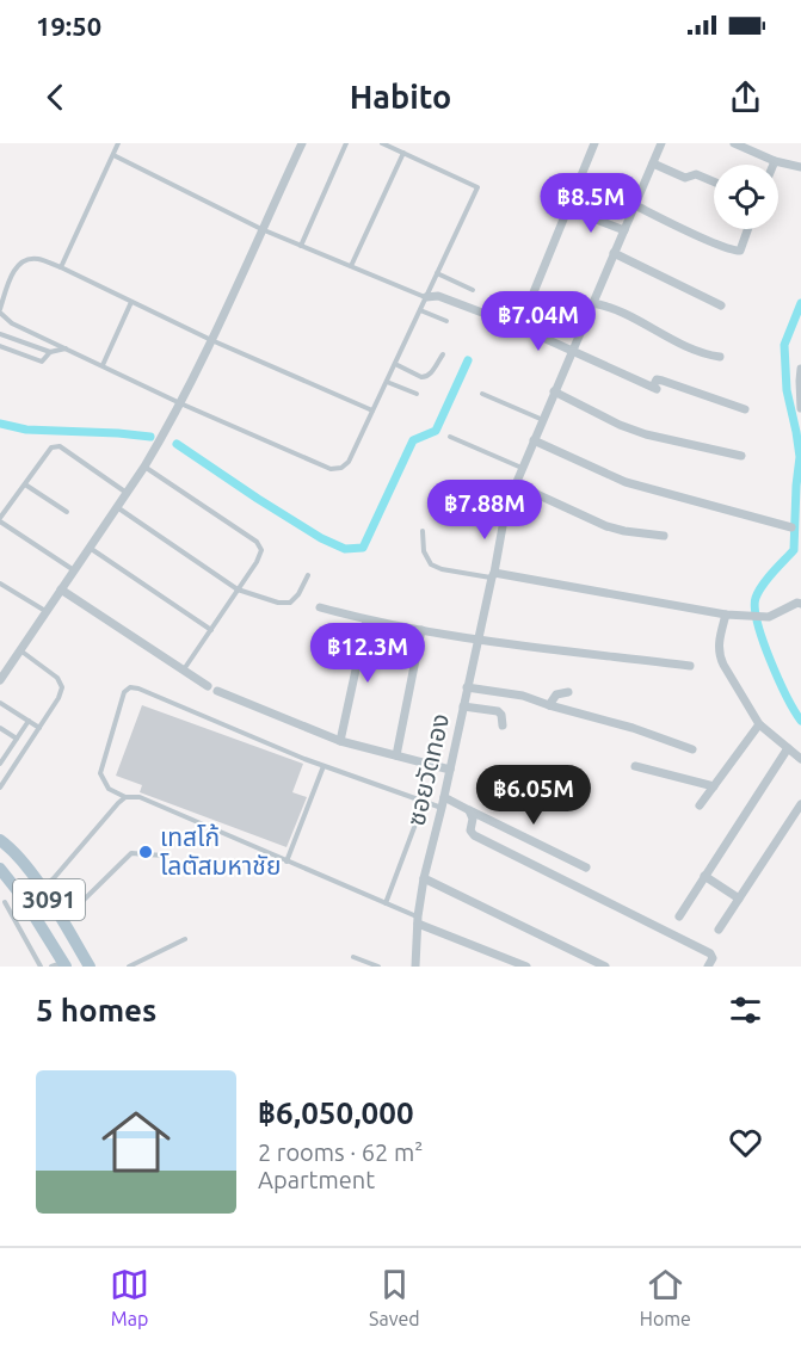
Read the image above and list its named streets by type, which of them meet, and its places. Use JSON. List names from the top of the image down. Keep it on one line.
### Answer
{"streets":{"main road":["3091"],"street":["ซอยวัดทอง"]},"places":["เทสโก้ โลตัสมหาชัย"],"page":{"status":"19:50","header":"Habito","price":["฿8.5M","฿7.04M","฿7.88M","฿12.3M","฿6.05M"],"heading":"5 homes","list":[{"name":"฿6,050,000","note":"2 rooms · 62 m² · Apartment"}],"tabs":["Map","Saved","Home"]}}
